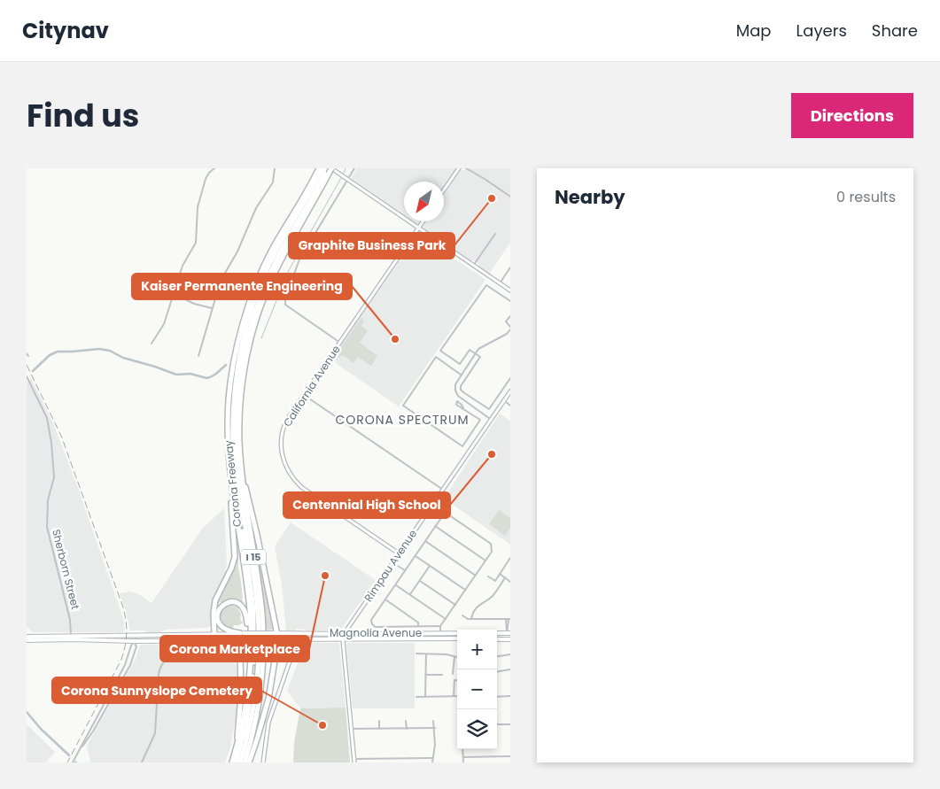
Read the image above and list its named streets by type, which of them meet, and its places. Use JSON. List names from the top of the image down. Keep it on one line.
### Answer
{"streets":{"highway":["Corona Freeway","I 15"],"main road":["California Avenue","Rimpau Avenue","Magnolia Avenue"],"street":["Sherborn Street"]},"crossings":[["California Avenue","Rimpau Avenue"],["Rimpau Avenue","Magnolia Avenue"],["Sherborn Street","Magnolia Avenue"]],"districts":["CORONA SPECTRUM"],"places":["Graphite Business Park","Kaiser Permanente Engineering","Centennial High School","Corona Marketplace","Corona Sunnyslope Cemetery"],"north":"bottom left","page":{"header":"Citynav","nav":["Map","Layers","Share"],"title":"Find us","buttons":"Directions","heading":["Nearby","0 results"],"map_buttons":["+","−"]}}
